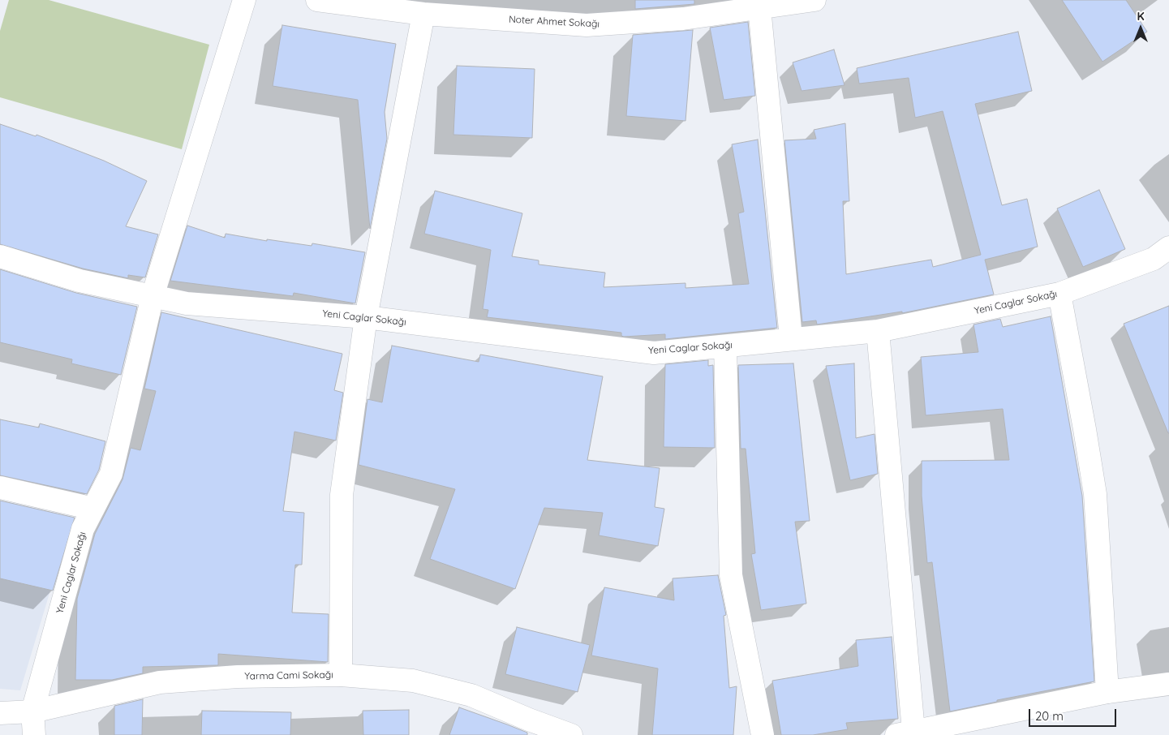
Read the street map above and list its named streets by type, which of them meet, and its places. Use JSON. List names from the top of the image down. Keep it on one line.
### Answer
{"streets":{"street":["Noter Ahmet Sokağı","Yeni Caglar Sokağı","Yarma Cami Sokağı"]},"crossings":[["Yeni Caglar Sokağı","Yarma Cami Sokağı"]],"scale_bar":"20 m","north":"top"}
